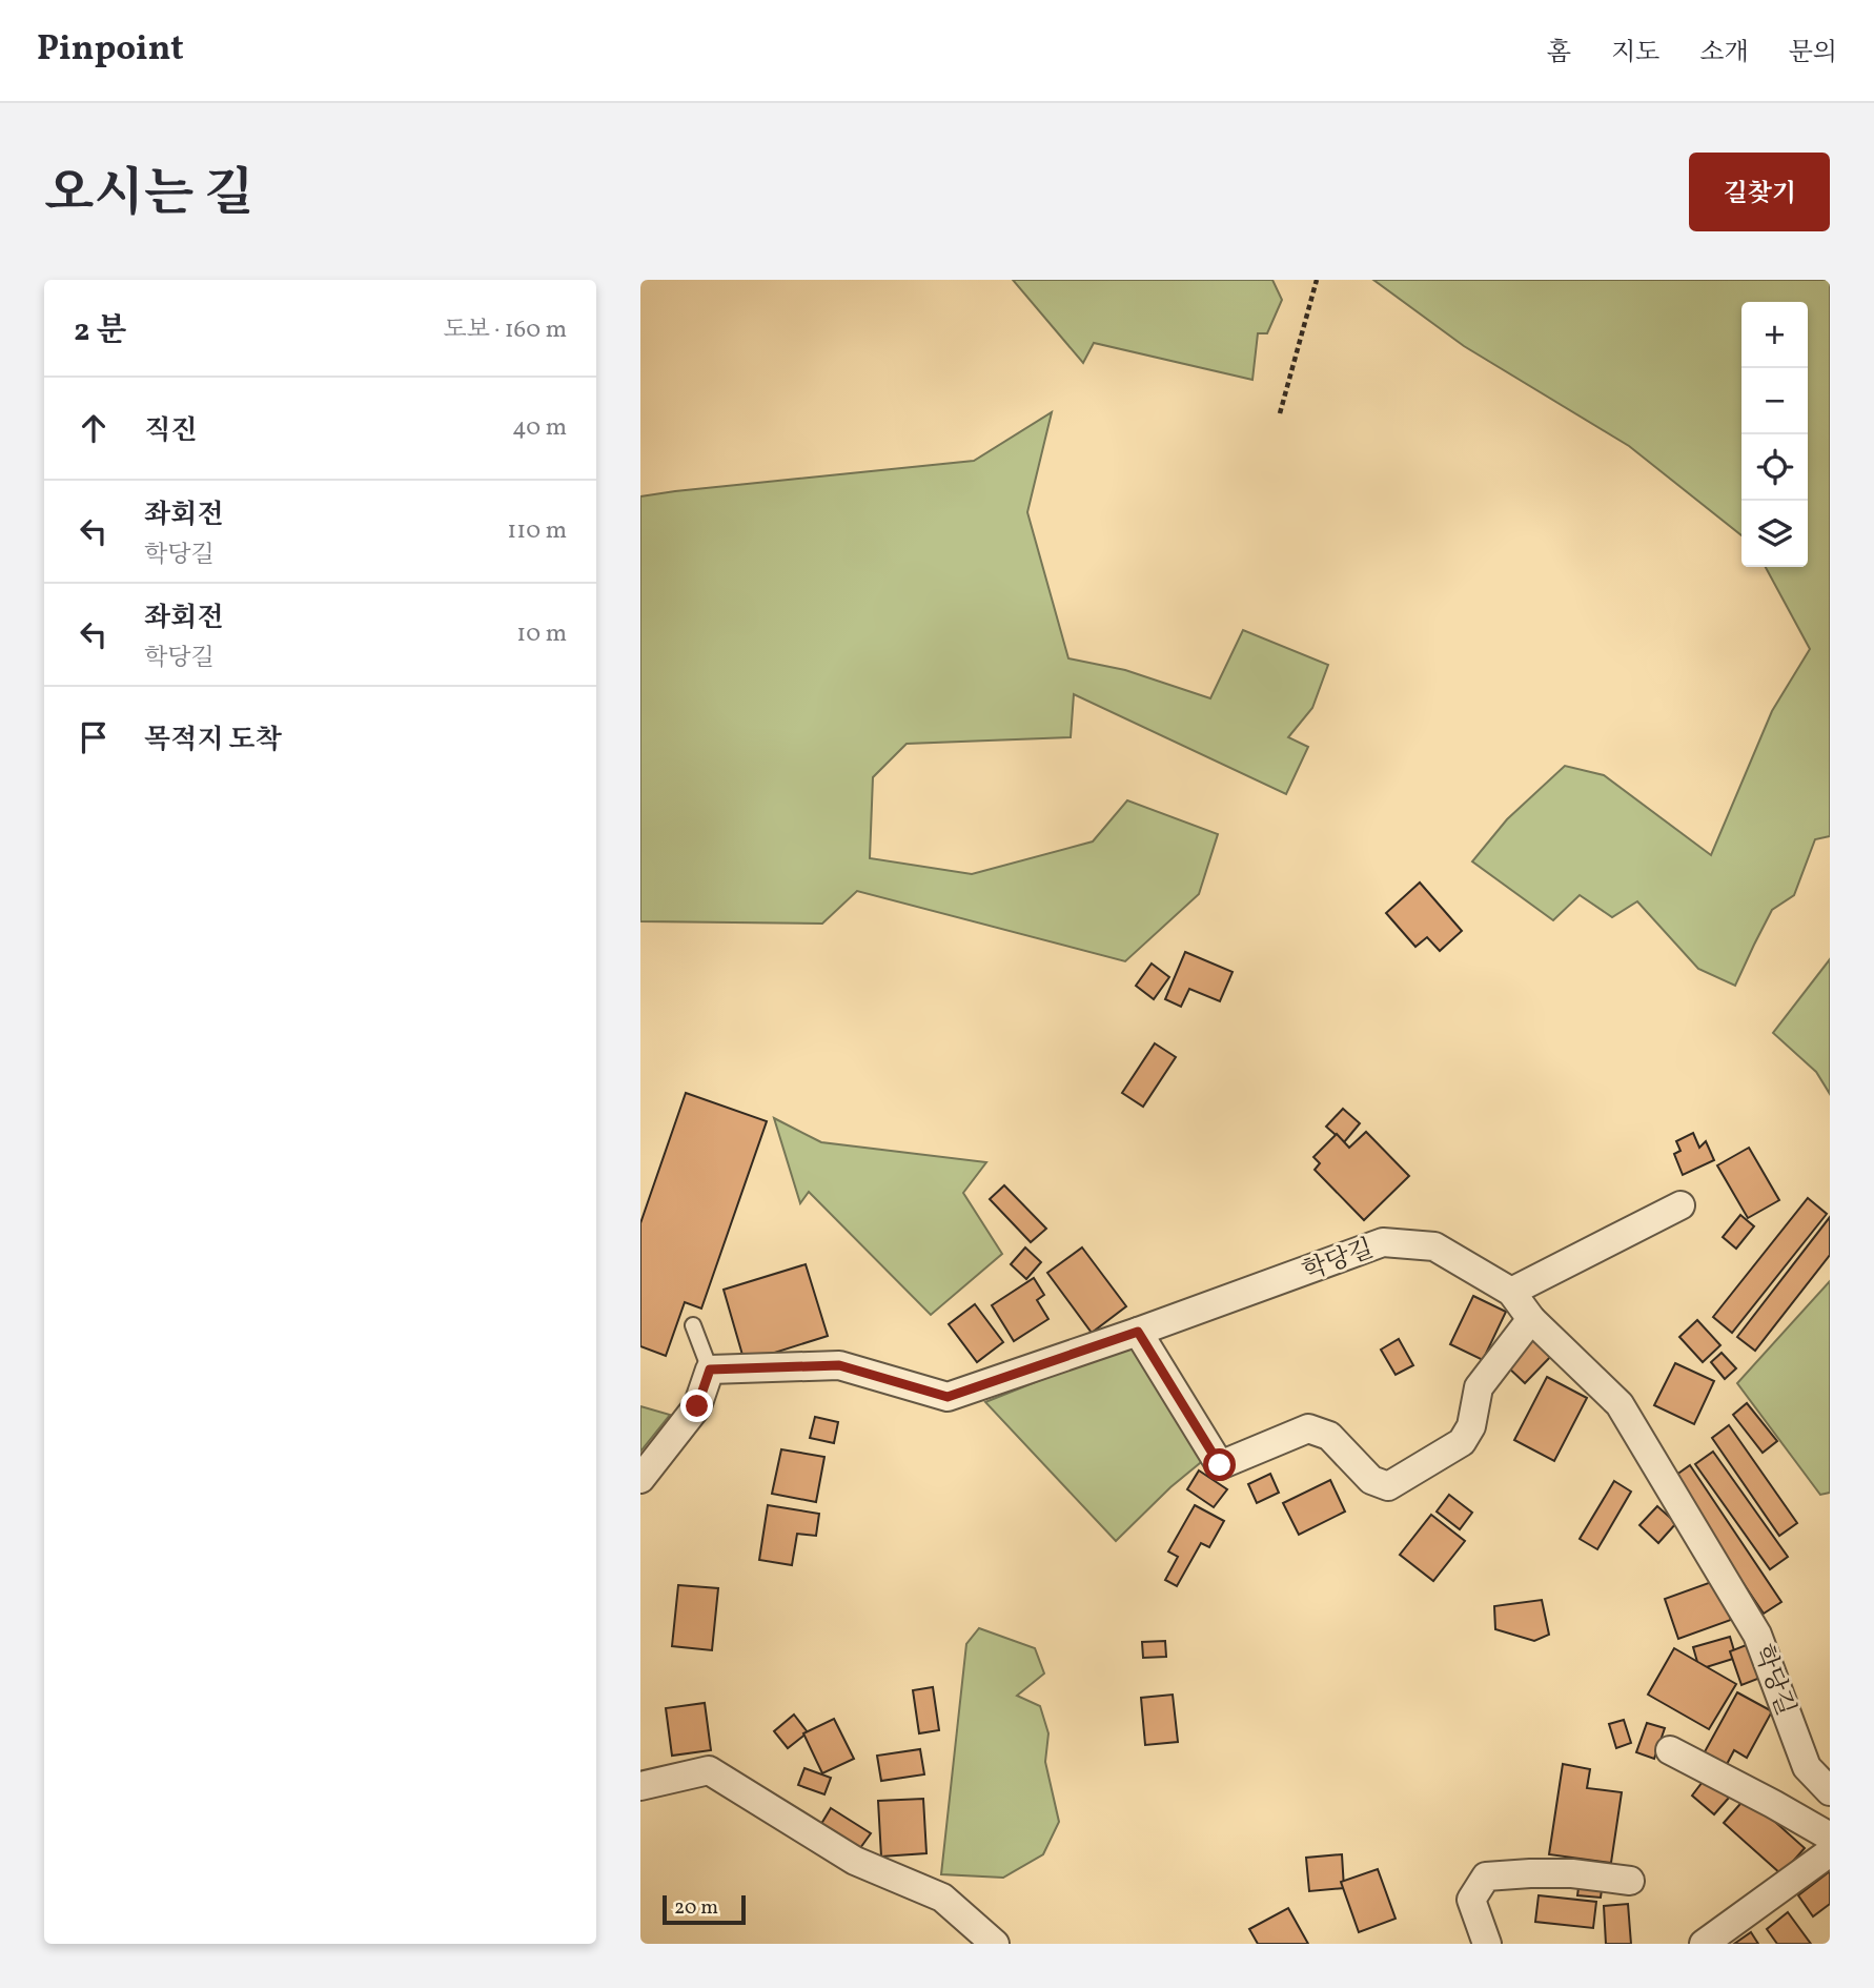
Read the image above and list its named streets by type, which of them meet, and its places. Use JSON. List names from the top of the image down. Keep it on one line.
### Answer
{"streets":{"street":["학당길"]},"scale_bar":"20 m","page":{"header":"Pinpoint","nav":["홈","지도","소개","문의"],"title":"오시는 길","buttons":"길찾기","heading":["2 분","도보 · 160 m"],"map_buttons":["+","−"],"list":[["직진","40 m"],["좌회전","학당길","110 m"],["좌회전","학당길","10 m"],"목적지 도착"],"scale":"20 m"}}
